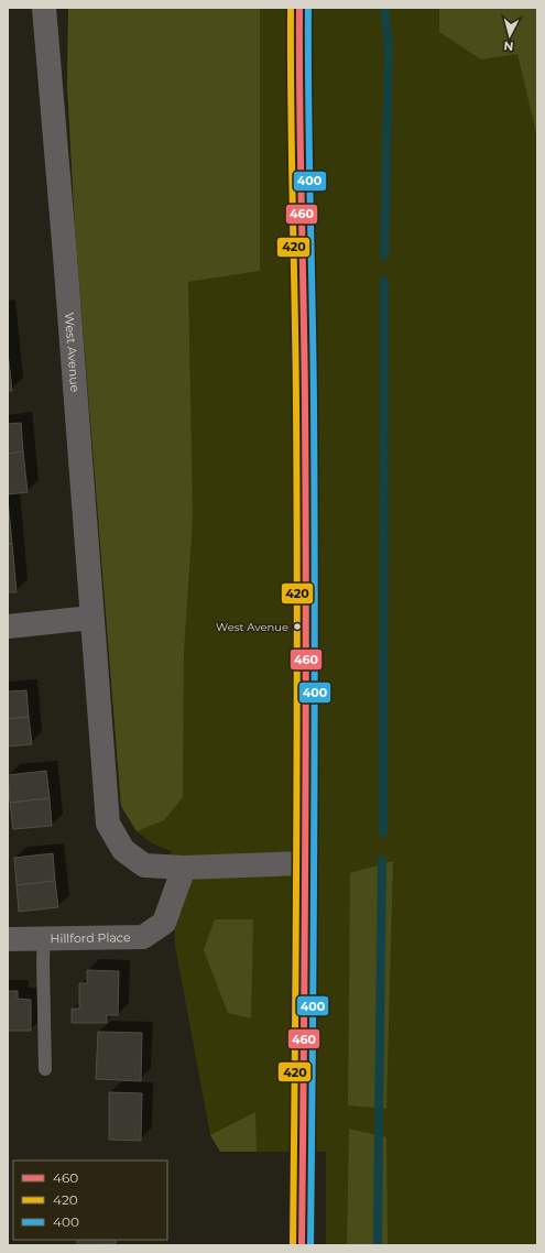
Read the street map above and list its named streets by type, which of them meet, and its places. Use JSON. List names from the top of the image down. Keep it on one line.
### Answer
{"streets":{"street":["West Avenue","Hillford Place"]},"crossings":[["West Avenue","Hillford Place"]],"places":["West Avenue"],"lines":["transit line 460","transit line 420","transit line 400"],"legend":["460","420","400"],"north":"bottom"}
